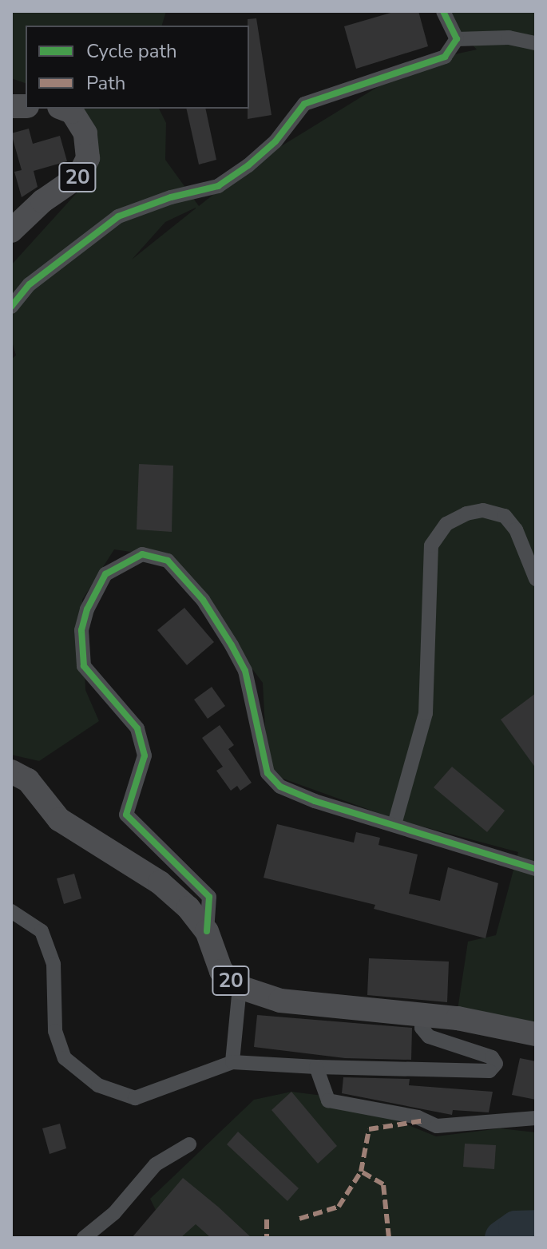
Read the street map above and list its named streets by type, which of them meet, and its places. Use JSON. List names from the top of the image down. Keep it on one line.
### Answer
{"streets":{"main road":["20"]},"legend":["Cycle path","Path"]}
